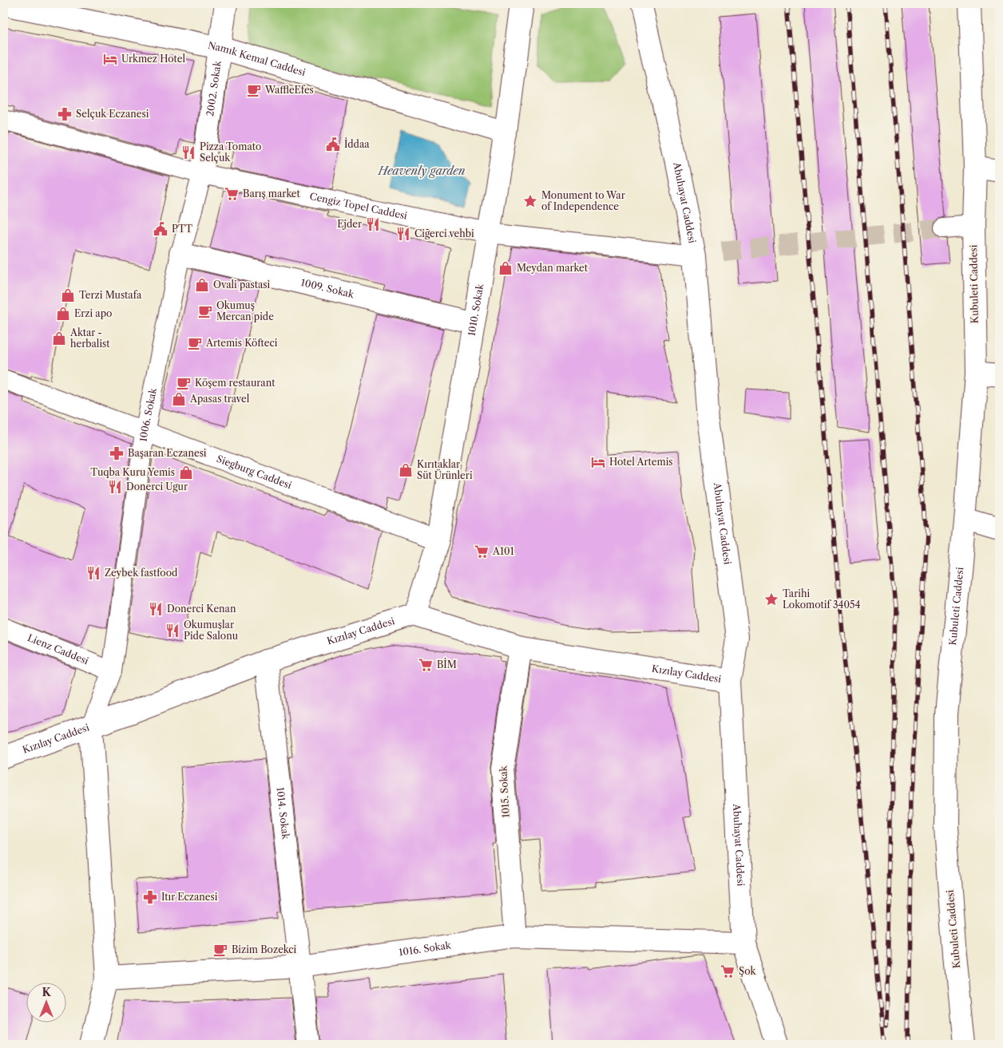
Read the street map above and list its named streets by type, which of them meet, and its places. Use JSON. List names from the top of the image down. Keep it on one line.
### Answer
{"streets":{"street":["Namık Kemal Caddesi","2002. Sokak","Abuhayat Caddesi","Cengiz Topel Caddesi","Kubuleti Caddesi","1009. Sokak","1010. Sokak","1006. Sokak","Siegburg Caddesi","Kızılay Caddesi","Lienz Caddesi","1015. Sokak","1014. Sokak","1016. Sokak"]},"crossings":[["Namık Kemal Caddesi","2002. Sokak"],["Namık Kemal Caddesi","1010. Sokak"],["2002. Sokak","Cengiz Topel Caddesi"],["2002. Sokak","1006. Sokak"],["Abuhayat Caddesi","Cengiz Topel Caddesi"],["Abuhayat Caddesi","Kızılay Caddesi"],["Abuhayat Caddesi","1016. Sokak"],["Cengiz Topel Caddesi","1010. Sokak"],["Cengiz Topel Caddesi","1006. Sokak"],["1009. Sokak","1010. Sokak"],["1009. Sokak","1006. Sokak"],["1010. Sokak","Siegburg Caddesi"],["1010. Sokak","Kızılay Caddesi"],["1006. Sokak","Siegburg Caddesi"],["1006. Sokak","Kızılay Caddesi"],["1006. Sokak","Lienz Caddesi"],["Kızılay Caddesi","1015. Sokak"],["Kızılay Caddesi","1014. Sokak"],["1015. Sokak","1016. Sokak"],["1014. Sokak","1016. Sokak"]],"water":["Heavenly garden"],"places":{"hotel":["Urkmez Hotel","Hotel Artemis"],"cafe":["WaffleEfes","Okumuş Mercan pide","Artemis Köfteci","Köşem restaurant","Bizim Bozekci"],"pharmacy":["Selçuk Eczanesi","Başaran Eczanesi","Itır Eczanesi"],"public building":["İddaa","PTT"],"restaurant":["Pizza Tomato Selçuk","Ejder","Ciğerci vehbi","Donerci Ugur","Zeybek fastfood","Donerci Kenan","Okumuşlar Pide Salonu"],"supermarket":["Barış market","A101","BİM","Şok"],"place":["Monument to War of Independence","Tarihi Lokomotif 34054"],"shop":["Meydan market","Ovali pastasi","Terzi Mustafa","Erzi apo","Aktar - herbalist","Apasas travel","Kırıtaklar Süt Ürünleri","Tuqba Kuru Yemis"]},"north":"top"}
